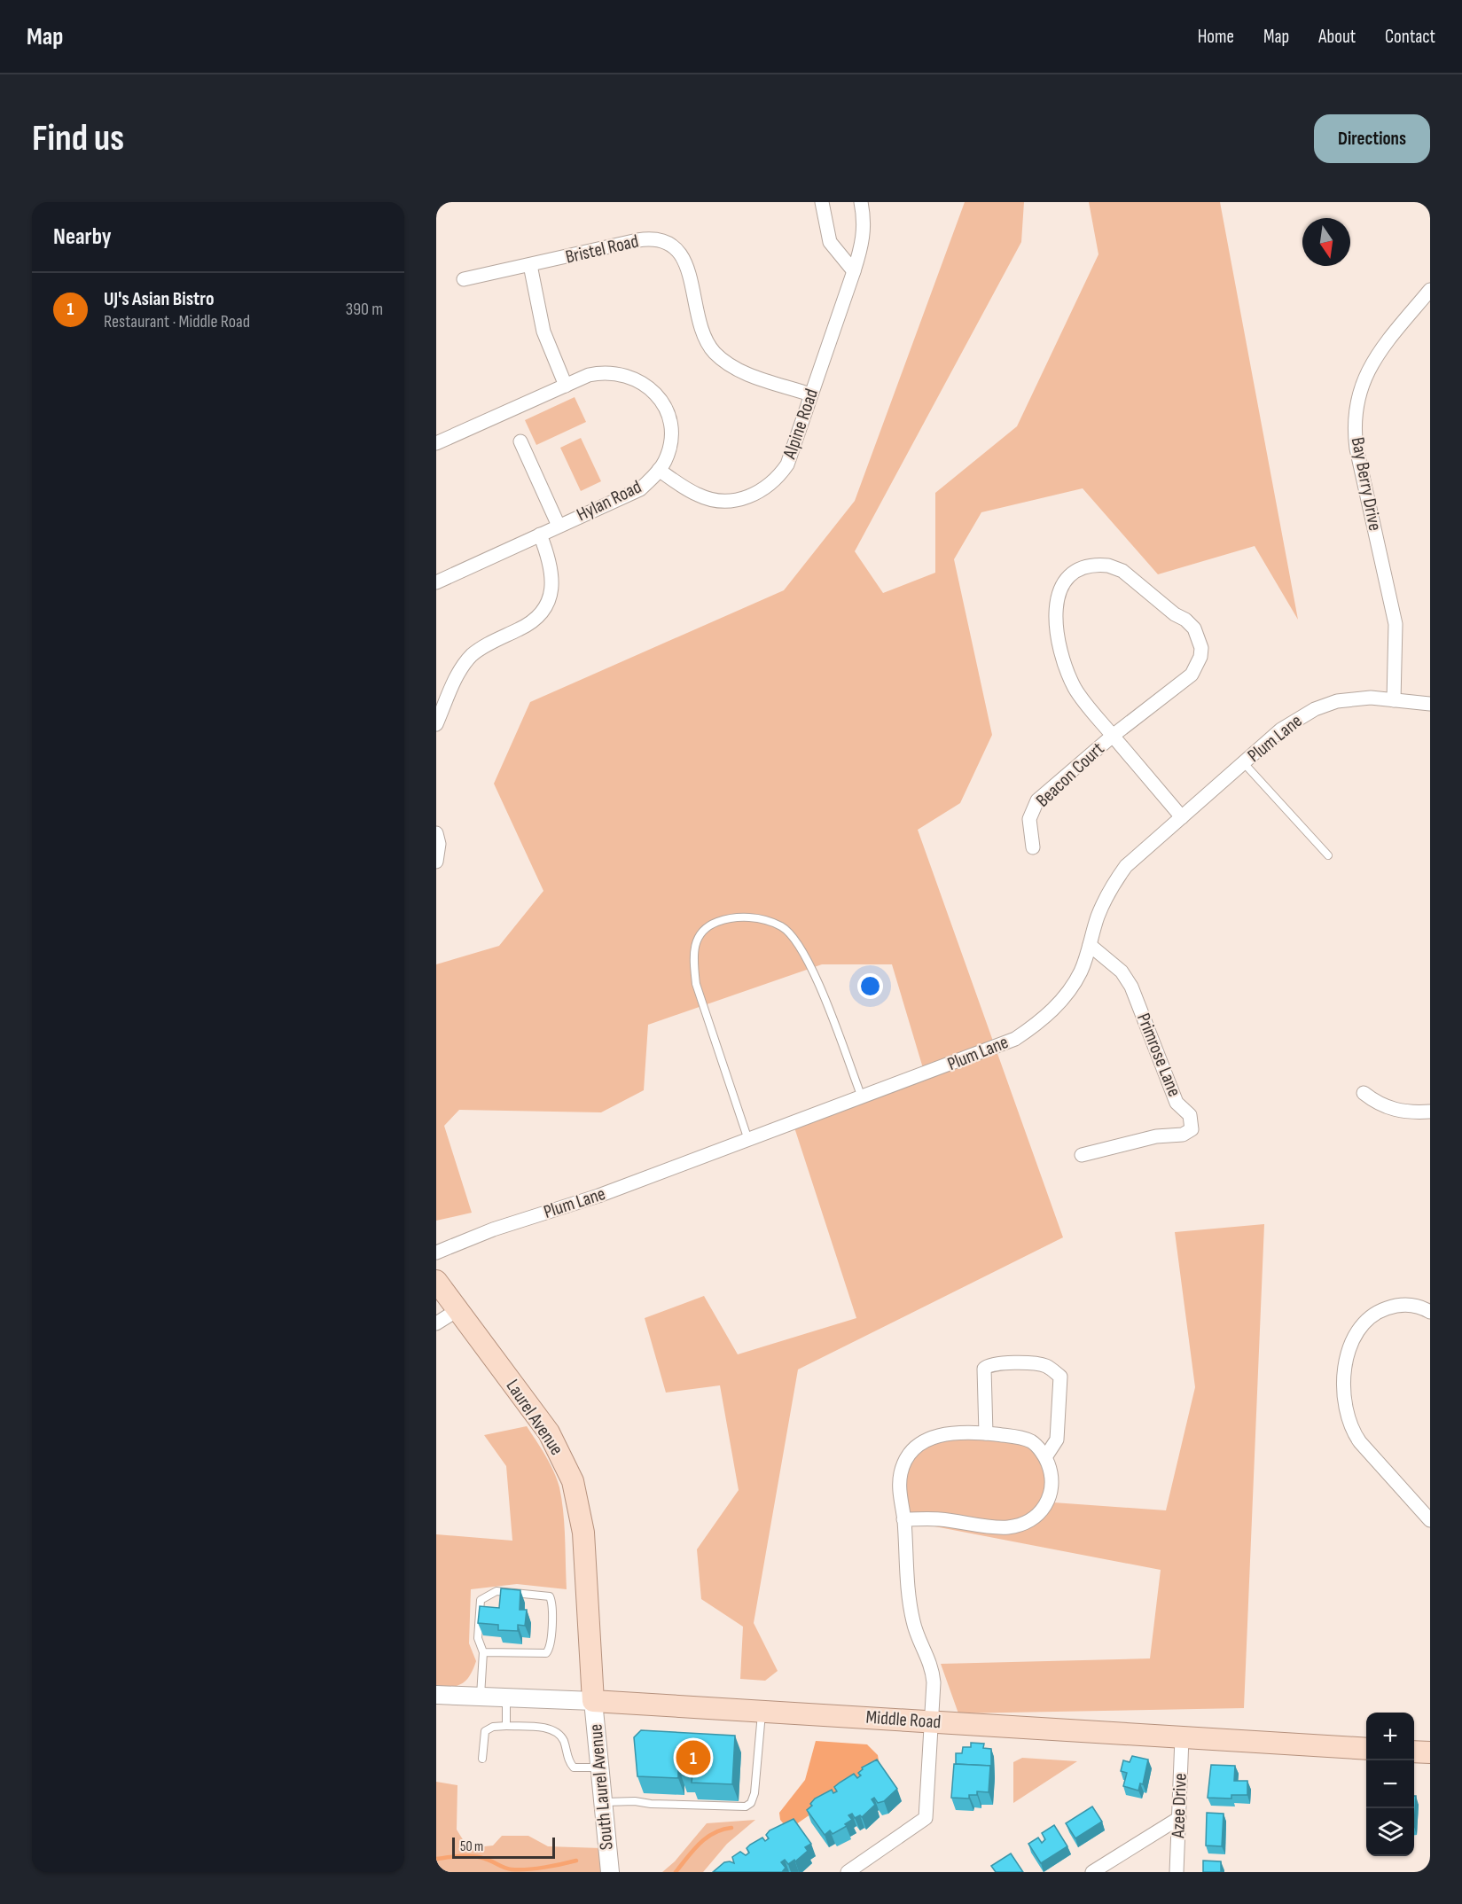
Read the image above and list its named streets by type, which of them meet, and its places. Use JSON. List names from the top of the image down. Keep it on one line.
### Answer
{"streets":{"main road":["Laurel Avenue","Middle Road"],"street":["Bristel Road","Alpine Road","Bay Berry Drive","Hylan Road","Plum Lane","Beacon Court","Primrose Lane","South Laurel Avenue","Azee Drive"]},"crossings":[["Bristel Road","Alpine Road"],["Alpine Road","Hylan Road"],["Bay Berry Drive","Plum Lane"],["Plum Lane","Primrose Lane"],["Laurel Avenue","Middle Road"],["Laurel Avenue","South Laurel Avenue"],["Middle Road","South Laurel Avenue"],["Middle Road","Azee Drive"]],"scale_bar":"50 m","north":"bottom","page":{"header":"Map","nav":["Home","Map","About","Contact"],"buttons":"Directions","title":"Find us","heading":"Nearby","list":[{"mark":"1","name":"UJ's Asian Bistro","note":"Restaurant · Middle Road","value":"390 m"}],"map_buttons":["+","−"],"pins":"1","scale":"50 m"}}
